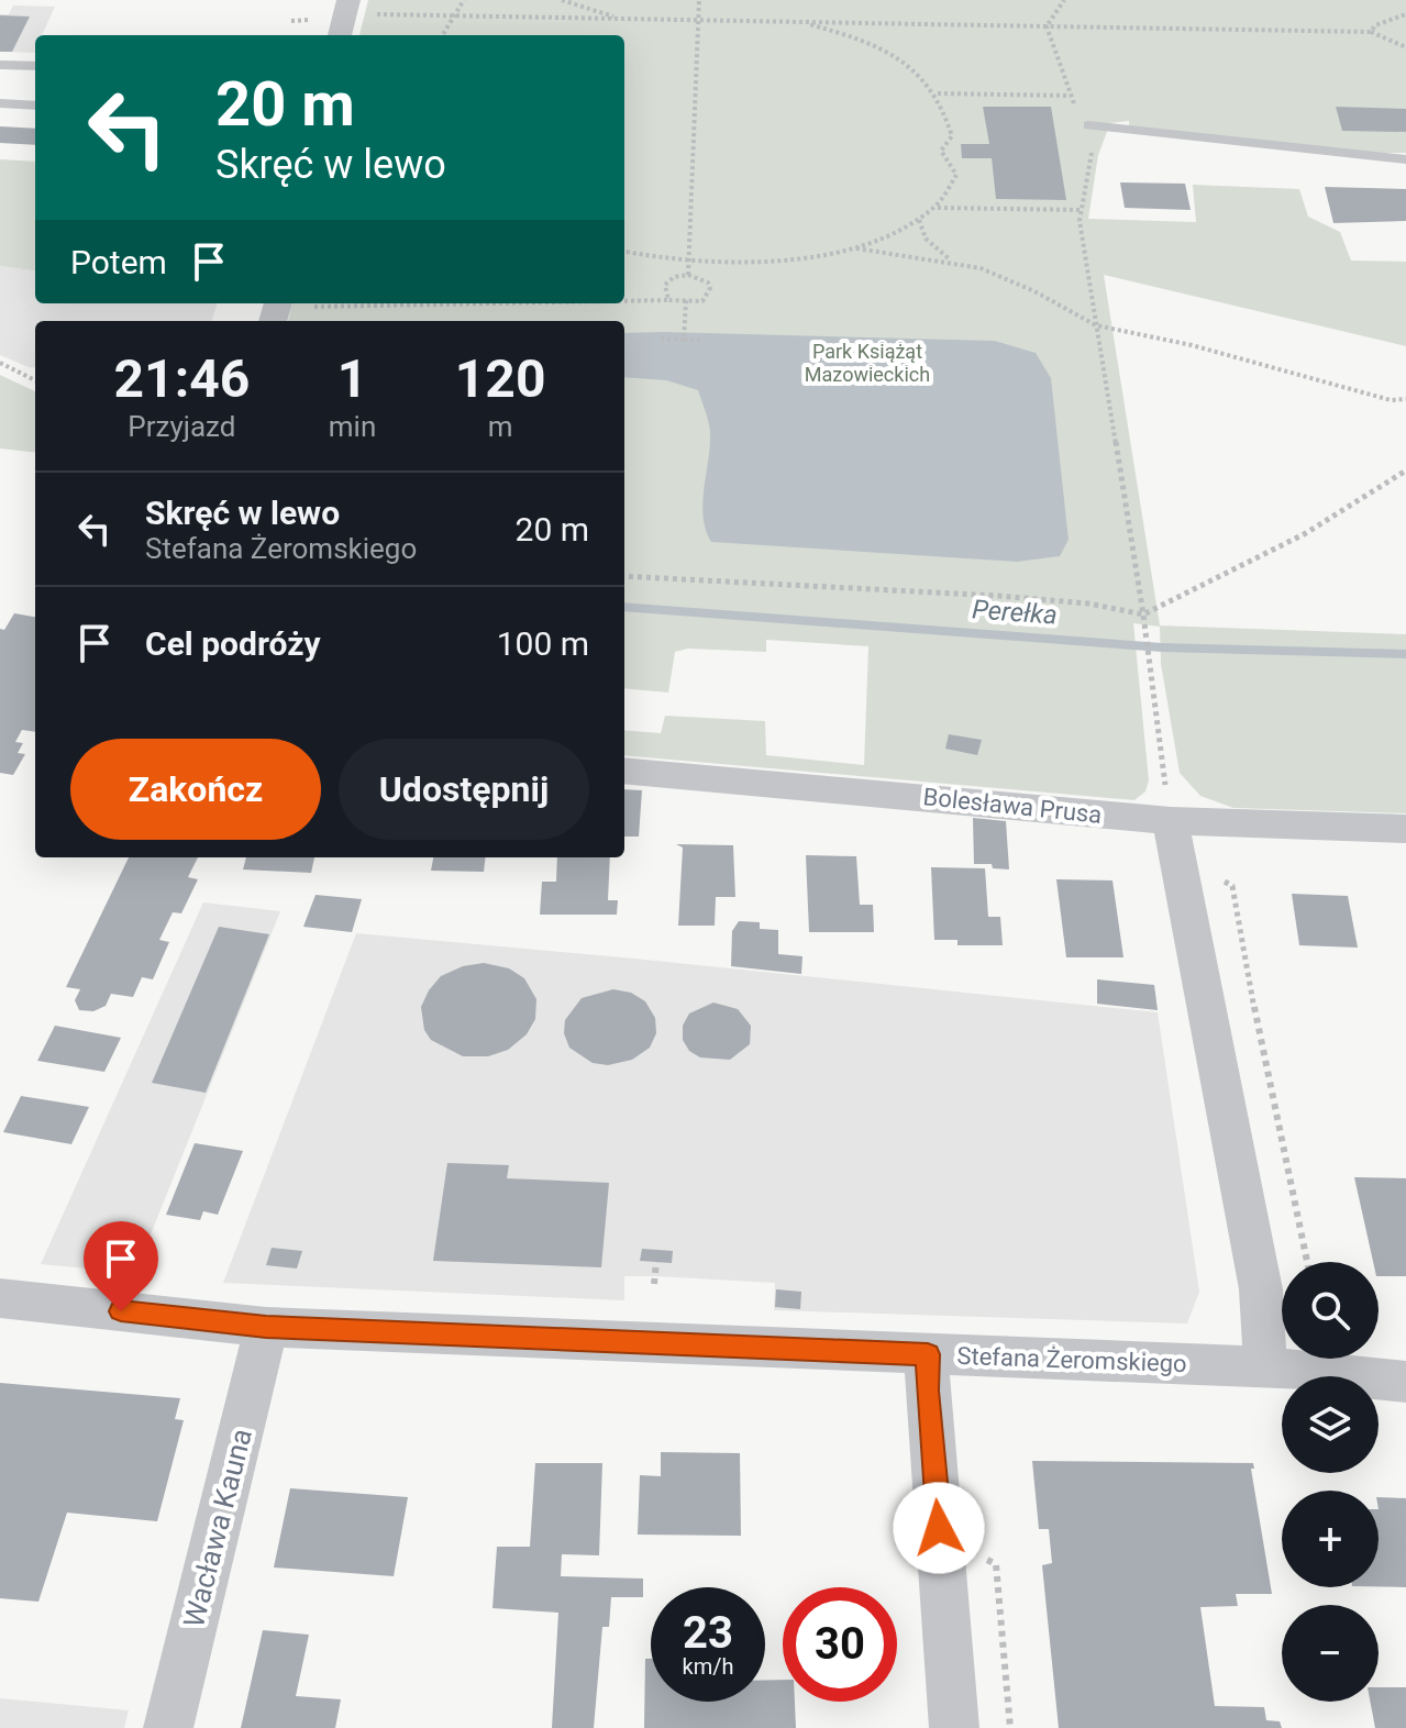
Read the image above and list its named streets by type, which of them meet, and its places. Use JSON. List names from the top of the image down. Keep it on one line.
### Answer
{"streets":{"street":["Bolesława Prusa","Stefana Żeromskiego","Wacława Kauna"]},"crossings":[["Stefana Żeromskiego","Wacława Kauna"]],"water":["Perełka"],"parks":["Park Książąt Mazowieckich"],"page":{"turn":["20 m","Skręć w lewo"],"then":"Potem","eta":["21:46","Przyjazd","1","min","120","m"],"list":[{"name":"Skręć w lewo","note":"Stefana Żeromskiego","value":"20 m"},{"name":"Cel podróży","value":"100 m"}],"buttons":["Zakończ","Udostępnij"],"map_buttons":["+","−"],"speed":"23 km/h","limit":"30"}}
